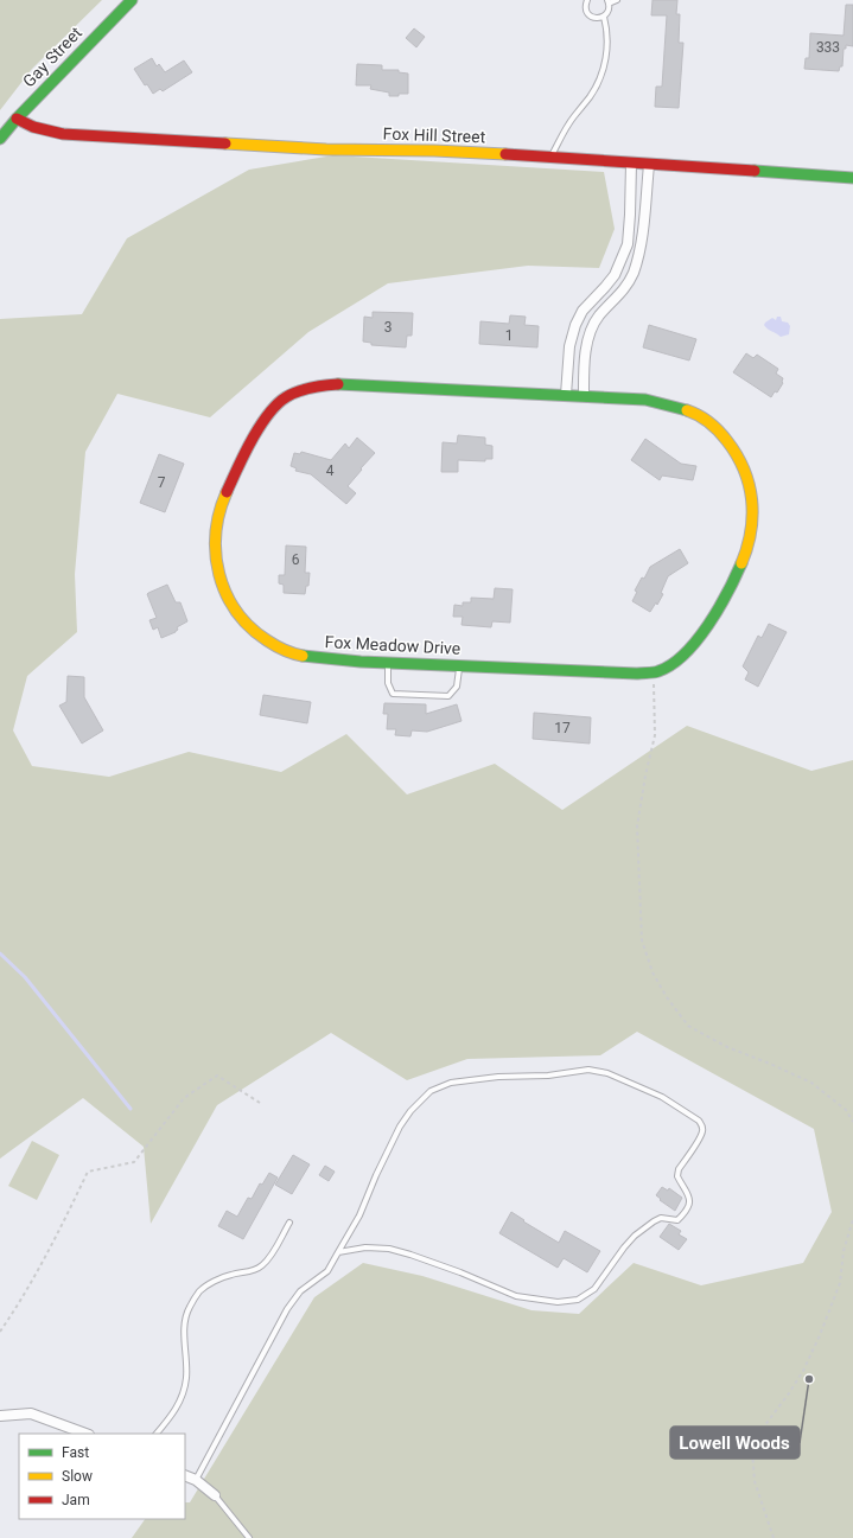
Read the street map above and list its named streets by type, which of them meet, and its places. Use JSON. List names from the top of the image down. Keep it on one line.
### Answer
{"streets":{"street":["Gay Street","Fox Hill Street","Fox Meadow Drive"]},"crossings":[["Gay Street","Fox Hill Street"]],"places":["Lowell Woods"],"house_numbers":["333","3","1","4","7","6","17"],"legend":["Fast","Slow","Jam"]}
